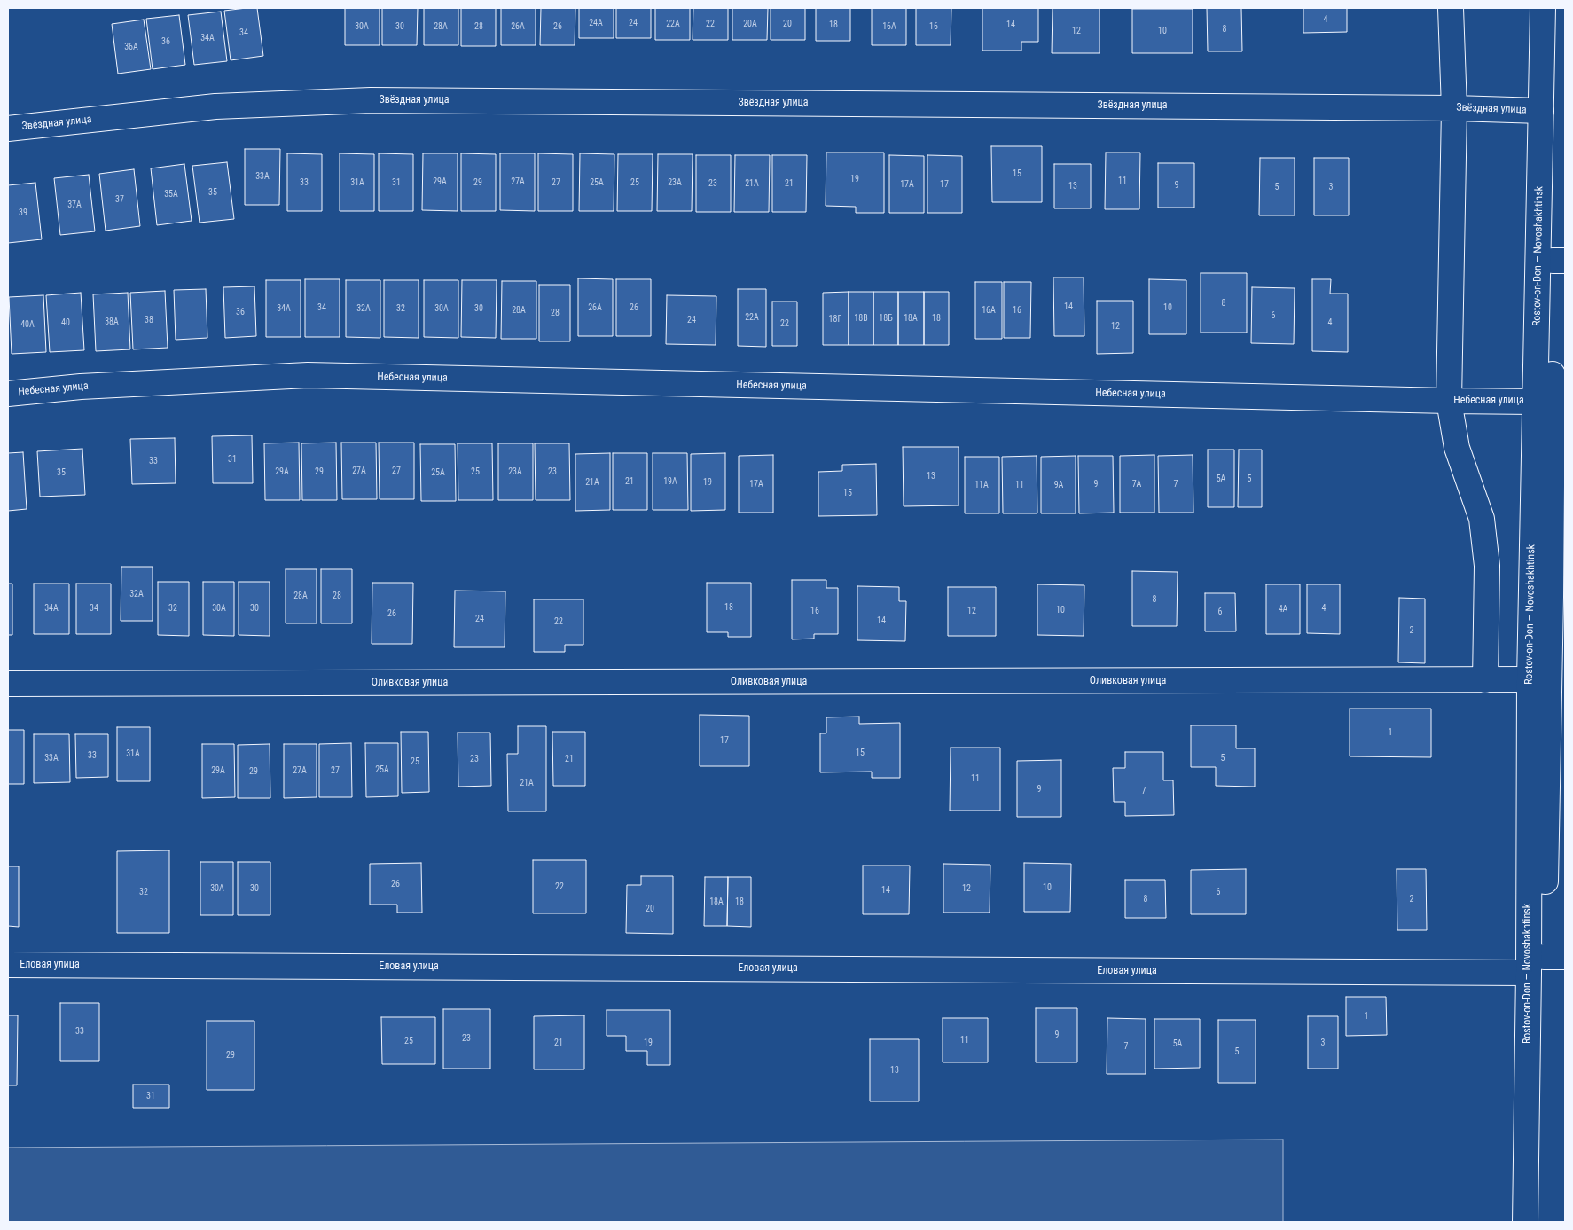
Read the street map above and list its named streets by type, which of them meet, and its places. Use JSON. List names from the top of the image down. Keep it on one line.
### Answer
{"streets":{"street":["Звёздная улица","Rostov-on-Don — Novoshakhtinsk","Небесная улица","Оливковая улица","Еловая улица"]},"crossings":[["Звёздная улица","Rostov-on-Don — Novoshakhtinsk"],["Rostov-on-Don — Novoshakhtinsk","Небесная улица"],["Rostov-on-Don — Novoshakhtinsk","Оливковая улица"],["Rostov-on-Don — Novoshakhtinsk","Еловая улица"]],"house_numbers":["4","24А","24","22А","22","20А","20","18","14","30А","30","28А","28","26А","26","16А","16","8","12","10","34","34А","36","36А","15","33А","19","11","29А","27А","33","31А","31","29","27","25А","25","23А","23","21А","21","17А","17","9","13","5","3","35","35А","37","37А","39","8","14","34","26А","26","10","34А","32А","32","30А","30","28А","16А","16","36","28","6","22А","18В","18Б","18А","18","18Г","38","24","38А","40","4","22","40А","12","31","33","27А","27","29А","29","25","23А","23","35","25А","13","5А","5","21","19А","21А","19","17А","9","7А","7","11А","11","9А","15","32А","28А","28","8","18","34А","34","32","30А","30","4","4А","10","16","12","6","26","24","14","22","2","1","17","15","31А","33","33А","5","23","21","25","25А","29А","27А","27","29","11","21А","9","7","26","22","10","30А","30","12","14","32","6","8","2","18А","18","20","1","33","9","23","11","25","21","19","3","5А","7","5","29","13","31"]}
